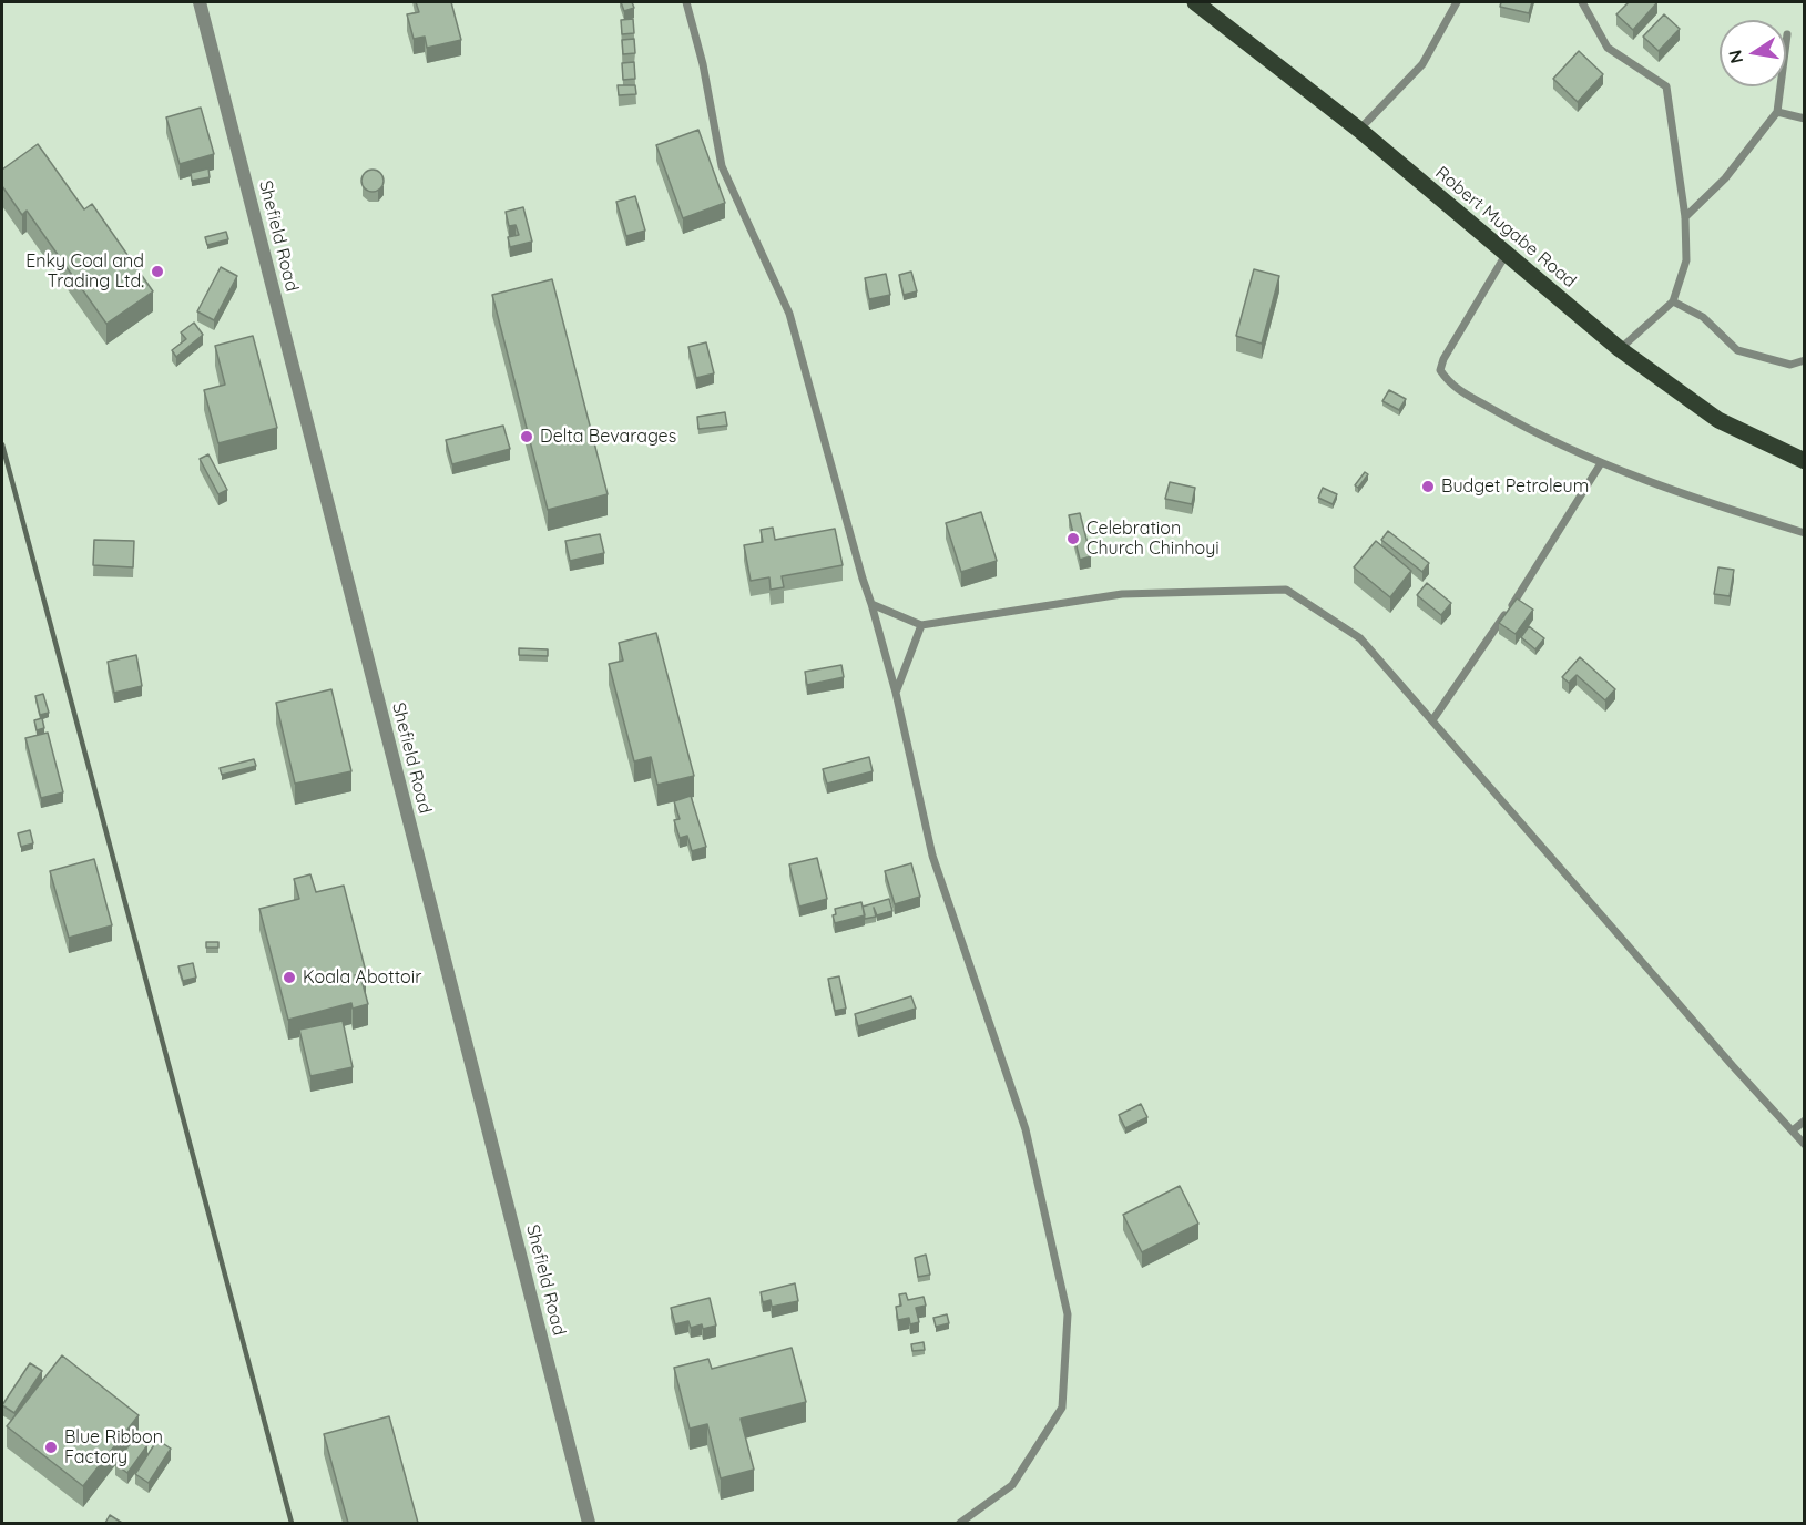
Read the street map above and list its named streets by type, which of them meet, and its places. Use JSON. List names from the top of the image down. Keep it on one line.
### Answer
{"streets":{"main road":["Robert Mugabe Road"],"street":["Shefield Road"]},"places":["Enky Coal and Trading Ltd.","Delta Bevarages","Budget Petroleum","Celebration Church Chinhoyi","Koala Abottoir","Blue Ribbon Factory"],"north":"left"}
